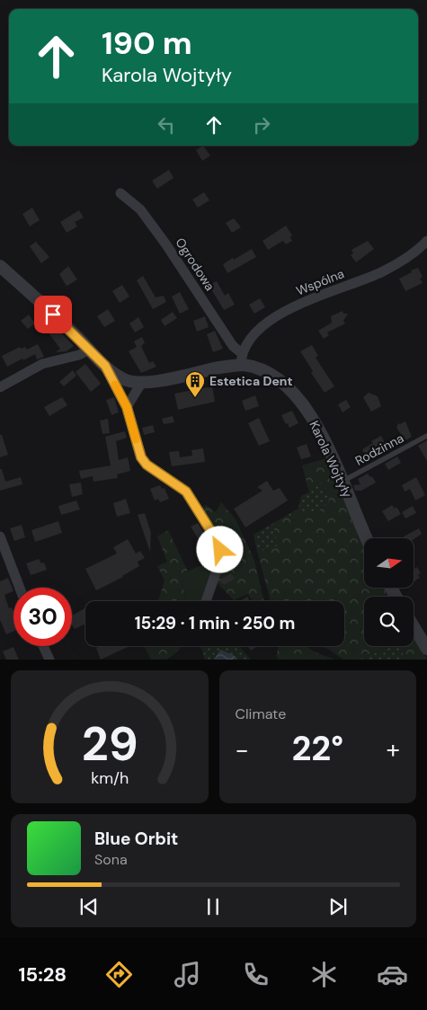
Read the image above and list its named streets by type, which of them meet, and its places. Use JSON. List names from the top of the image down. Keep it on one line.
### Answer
{"streets":{"street":["Ogrodowa","Wspólna","Karola Wojtyły"],"lane":["Rodzinna"]},"crossings":[["Ogrodowa","Wspólna"],["Ogrodowa","Karola Wojtyły"],["Wspólna","Karola Wojtyły"],["Rodzinna","Karola Wojtyły"]],"places":{"building":["Estetica Dent"]},"north":"right","page":{"turn":["190 m","Karola Wojtyły"],"limit":"30","trip":"15:29 · 1 min · 250 m","tile":"Climate","heat":["−","22°","+"],"song":["Blue Orbit","Sona"],"tabs":"15:28","gauge":["29","km/h"]}}
